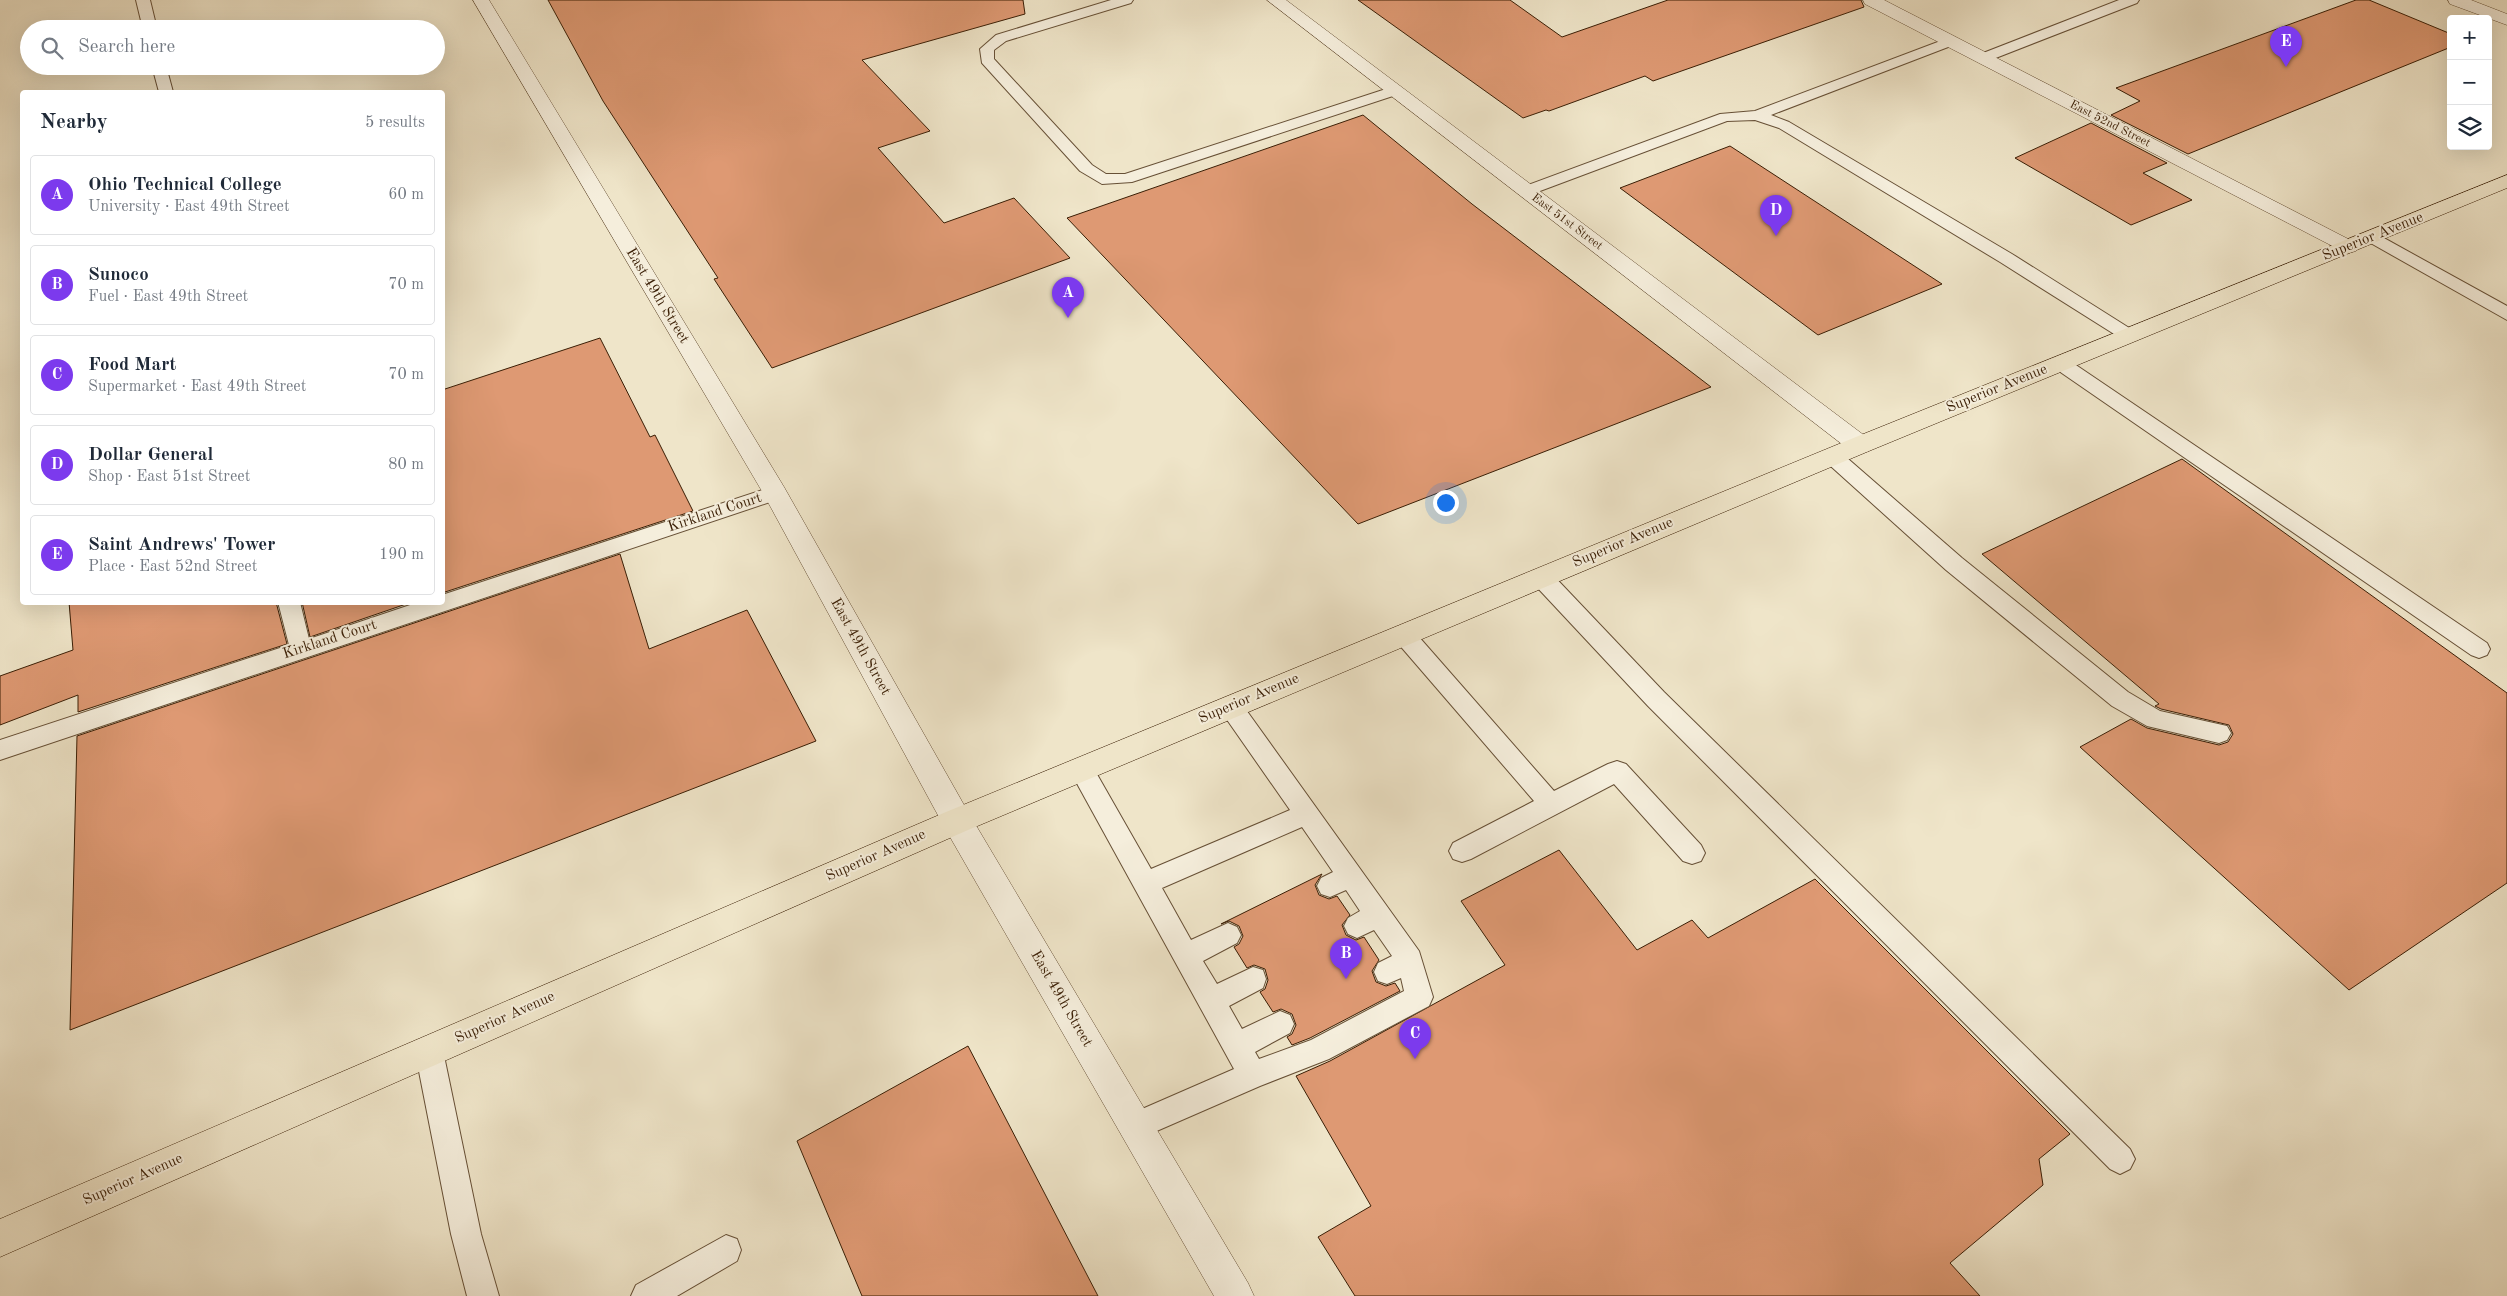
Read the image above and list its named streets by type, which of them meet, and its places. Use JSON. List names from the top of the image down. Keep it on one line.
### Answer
{"streets":{"main road":["Superior Avenue"],"street":["East 52nd Street","East 51st Street","East 49th Street"],"lane":["Kirkland Court"]},"crossings":[["East 52nd Street","Superior Avenue"],["East 51st Street","Superior Avenue"],["Superior Avenue","East 49th Street"],["East 49th Street","Kirkland Court"]],"page":{"map_buttons":["+","−"],"search":"Search here","pins":["E","D","A","B","C"],"heading":["Nearby","5 results"],"list":[{"mark":"A","name":"Ohio Technical College","note":"University · East 49th Street","value":"60 m"},{"mark":"B","name":"Sunoco","note":"Fuel · East 49th Street","value":"70 m"},{"mark":"C","name":"Food Mart","note":"Supermarket · East 49th Street","value":"70 m"},{"mark":"D","name":"Dollar General","note":"Shop · East 51st Street","value":"80 m"},{"mark":"E","name":"Saint Andrews' Tower","note":"Place · East 52nd Street","value":"190 m"}]}}
